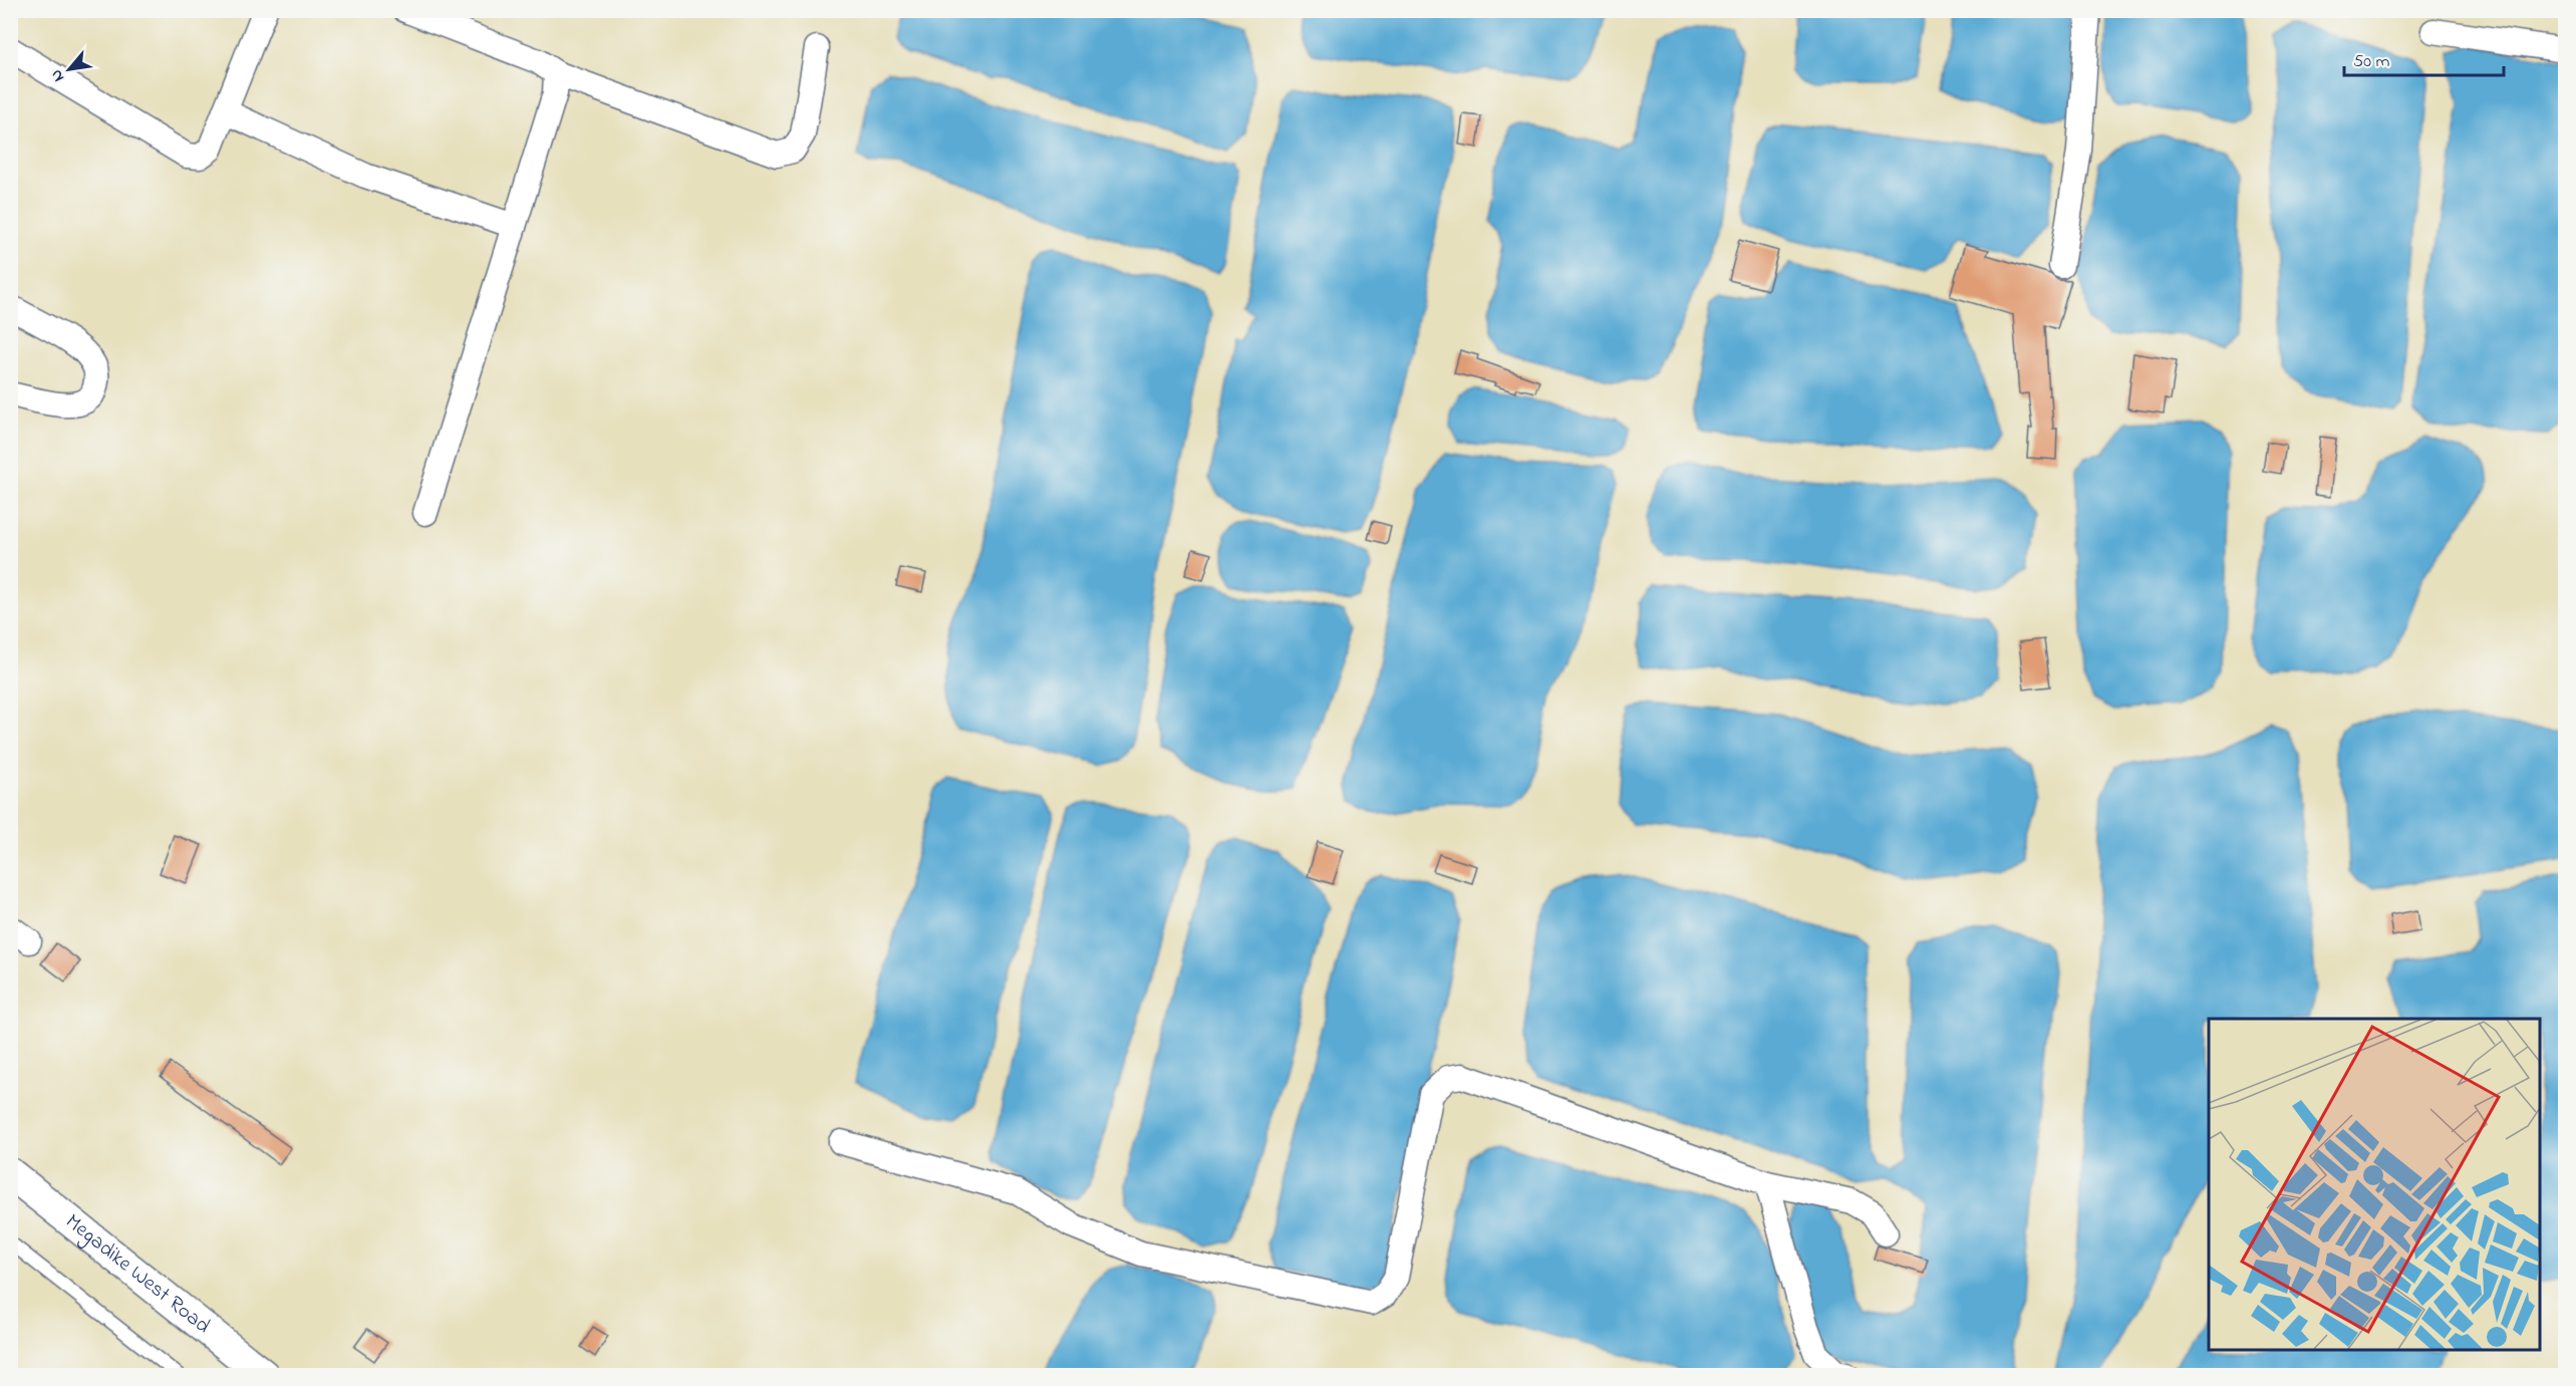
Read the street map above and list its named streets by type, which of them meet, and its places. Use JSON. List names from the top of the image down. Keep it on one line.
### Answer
{"streets":{"street":["Megadike West Road"]},"scale_bar":"50 m","north":"bottom left"}
